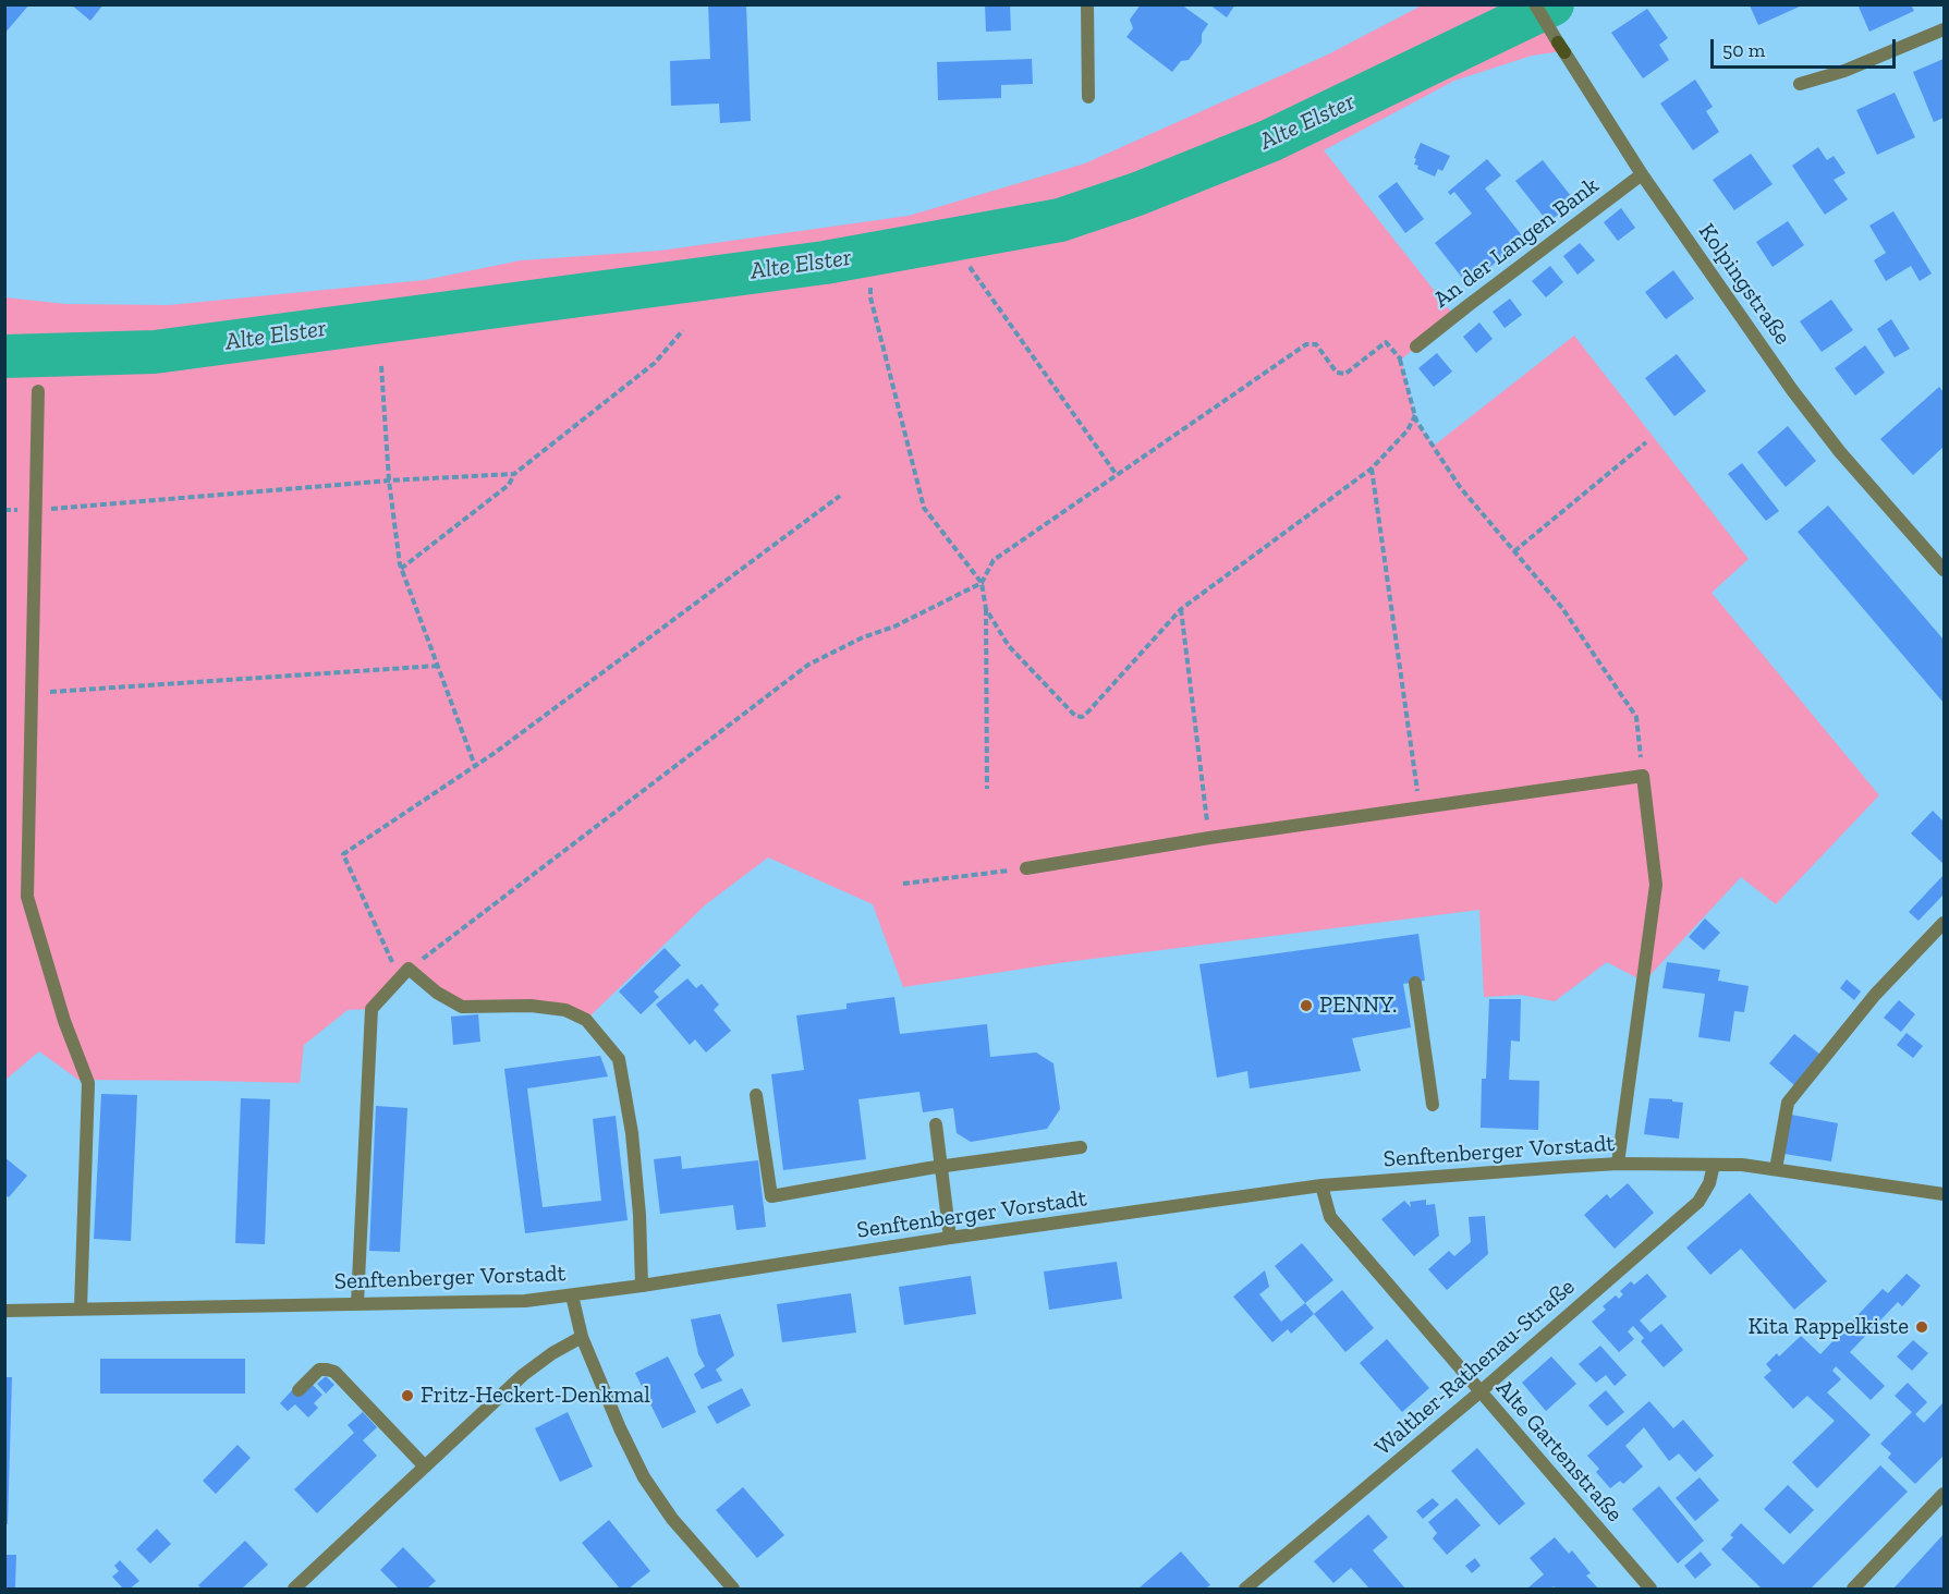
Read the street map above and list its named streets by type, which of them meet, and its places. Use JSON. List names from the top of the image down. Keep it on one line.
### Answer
{"streets":{"street":["An der Langen Bank","Kolpingstraße","Senftenberger Vorstadt","Walther-Rathenau-Straße","Alte Gartenstraße"]},"crossings":[["An der Langen Bank","Kolpingstraße"],["Senftenberger Vorstadt","Walther-Rathenau-Straße"],["Senftenberger Vorstadt","Alte Gartenstraße"],["Walther-Rathenau-Straße","Alte Gartenstraße"]],"water":["Alte Elster"],"places":["PENNY.","Kita Rappelkiste","Fritz-Heckert-Denkmal"],"scale_bar":"50 m"}
